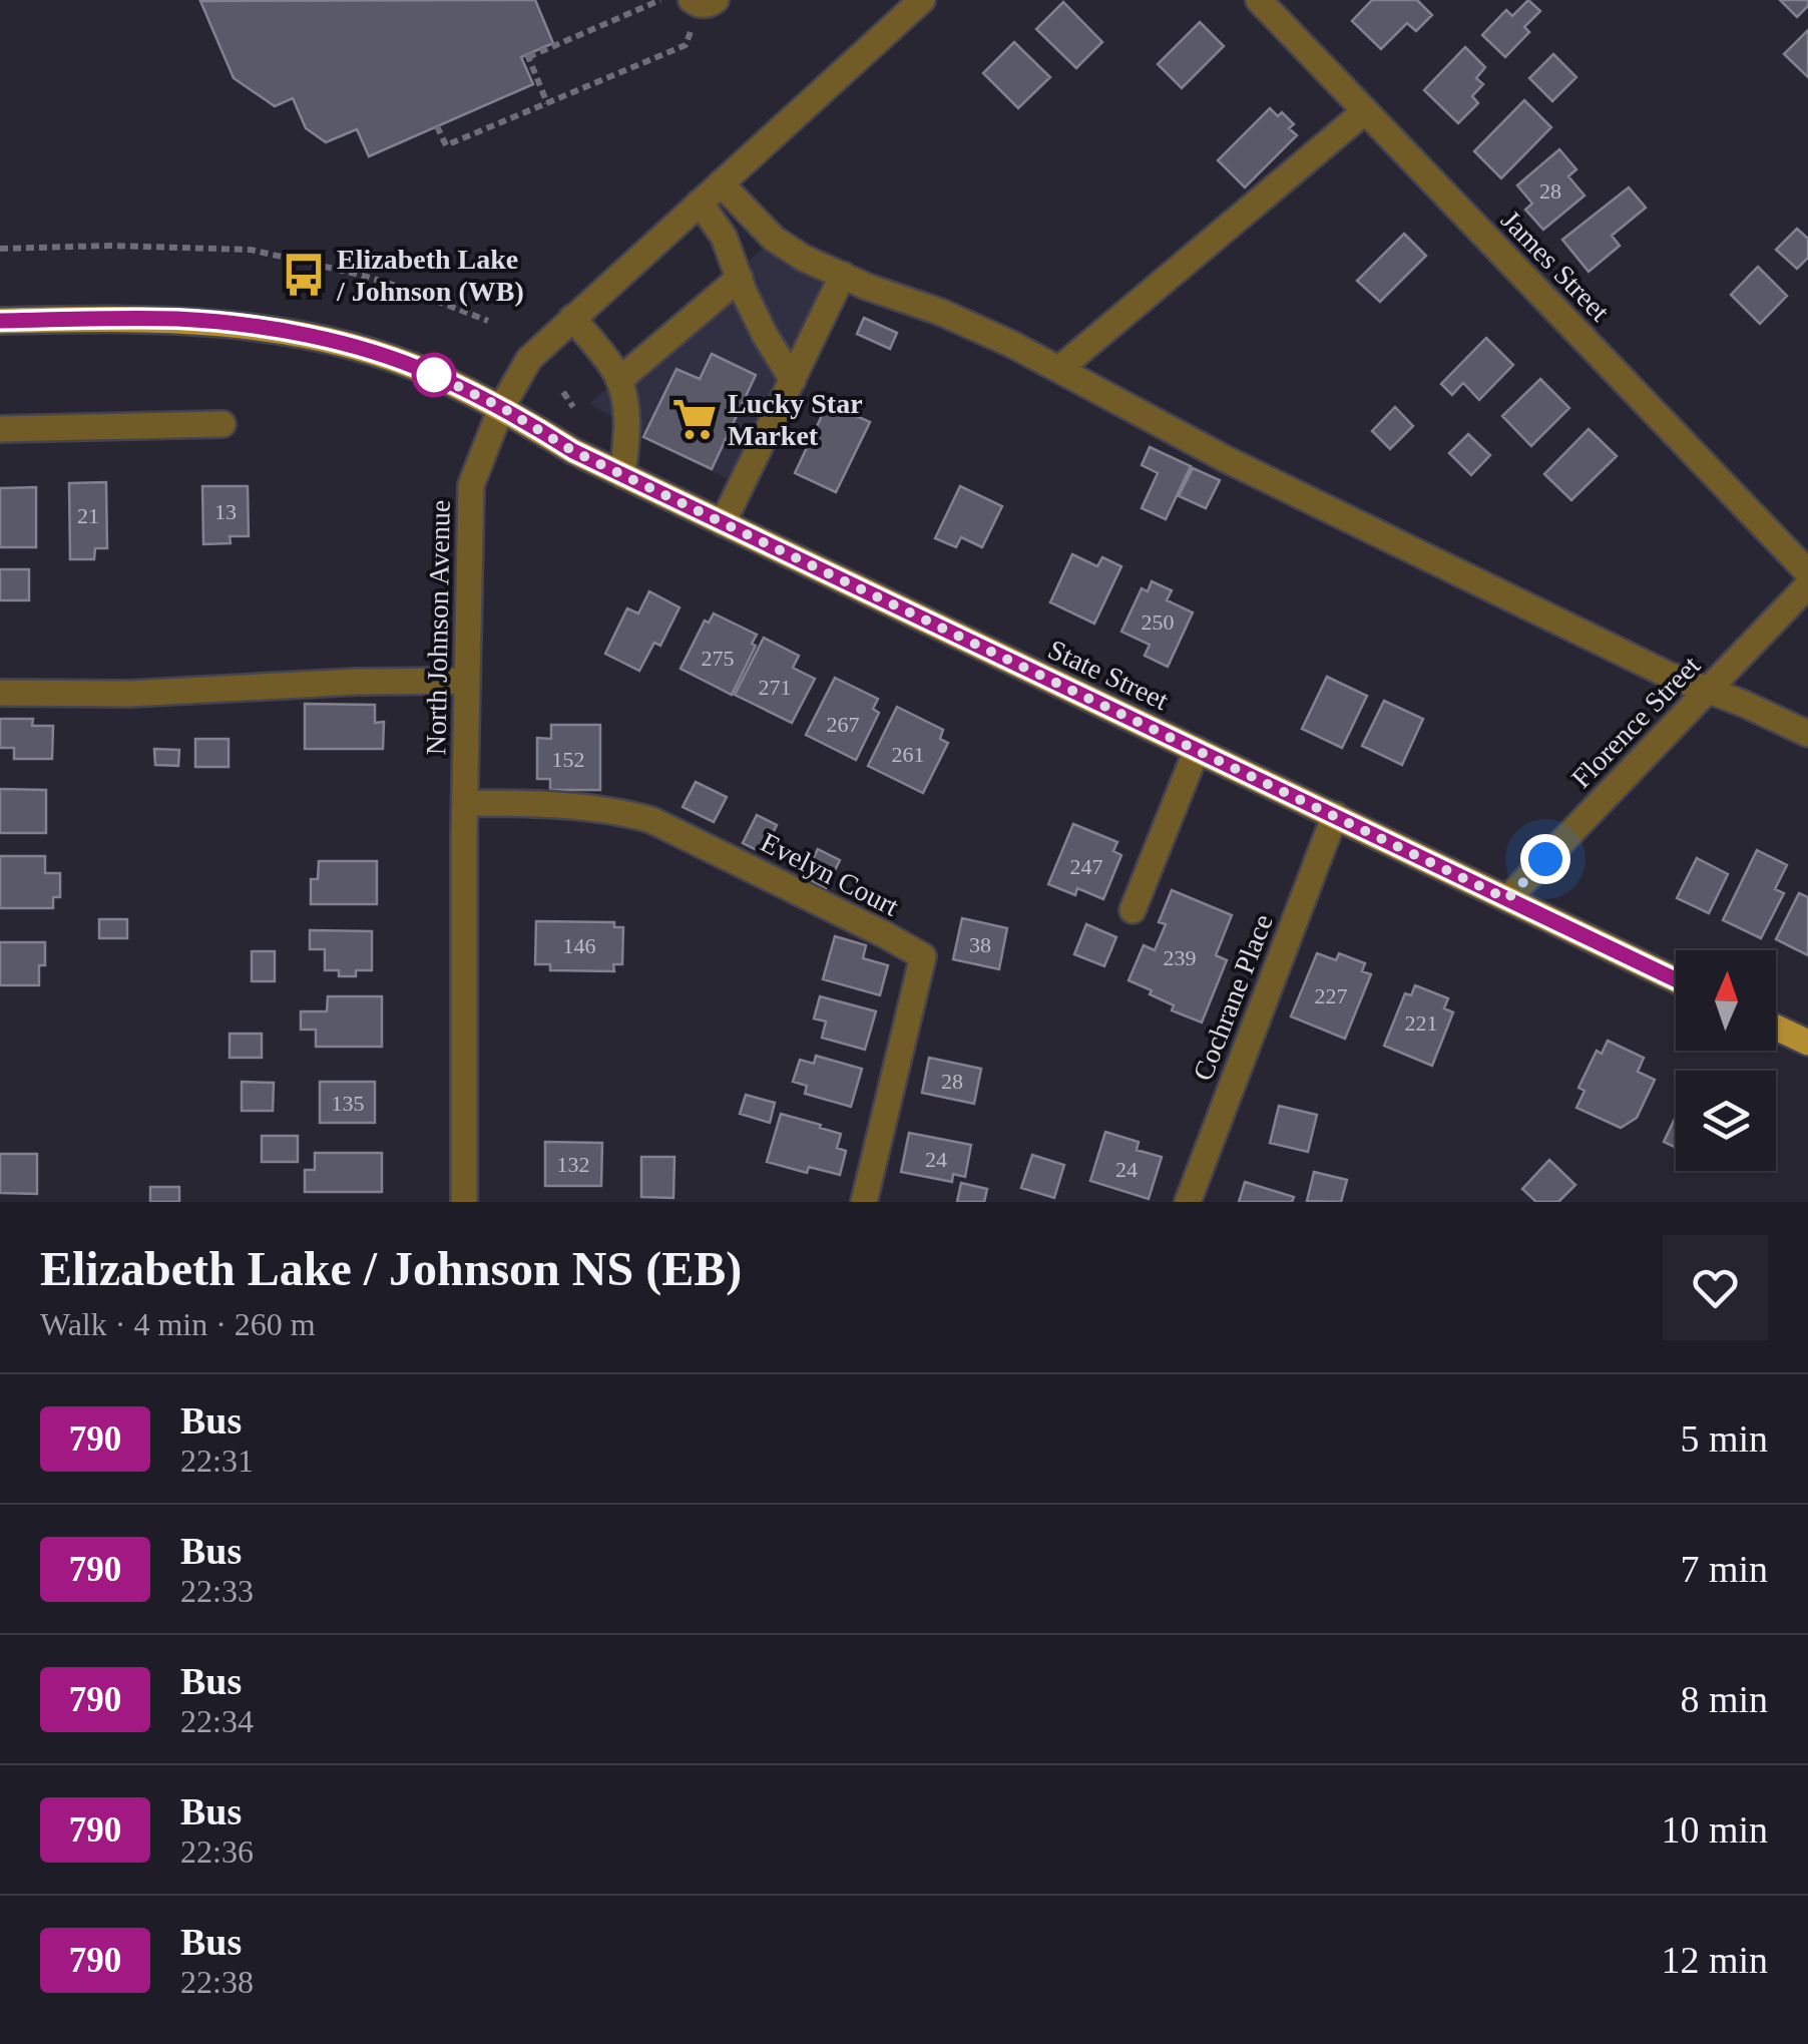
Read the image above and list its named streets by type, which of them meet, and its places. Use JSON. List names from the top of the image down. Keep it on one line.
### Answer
{"streets":{"main road":["State Street"],"street":["James Street","North Johnson Avenue","Florence Street","Evelyn Court","Cochrane Place"]},"crossings":[["North Johnson Avenue","State Street"],["North Johnson Avenue","Evelyn Court"],["State Street","Florence Street"],["State Street","Cochrane Place"]],"places":{"bus stop":["Elizabeth Lake / Johnson (WB)"],"supermarket":["Lucky Star Market"]},"lines":["bus line 790"],"house_numbers":["28","13","21","250","275","271","267","261","152","247","38","146","239","227","221","28","135","24","132","24"],"north":"top","page":{"heading":["Elizabeth Lake / Johnson NS (EB)","Walk · 4 min · 260 m"],"list":[{"mark":"790","name":"Bus","note":"22:31","value":"5 min"},{"mark":"790","name":"Bus","note":"22:33","value":"7 min"},{"mark":"790","name":"Bus","note":"22:34","value":"8 min"},{"mark":"790","name":"Bus","note":"22:36","value":"10 min"},{"mark":"790","name":"Bus","note":"22:38","value":"12 min"}]}}
